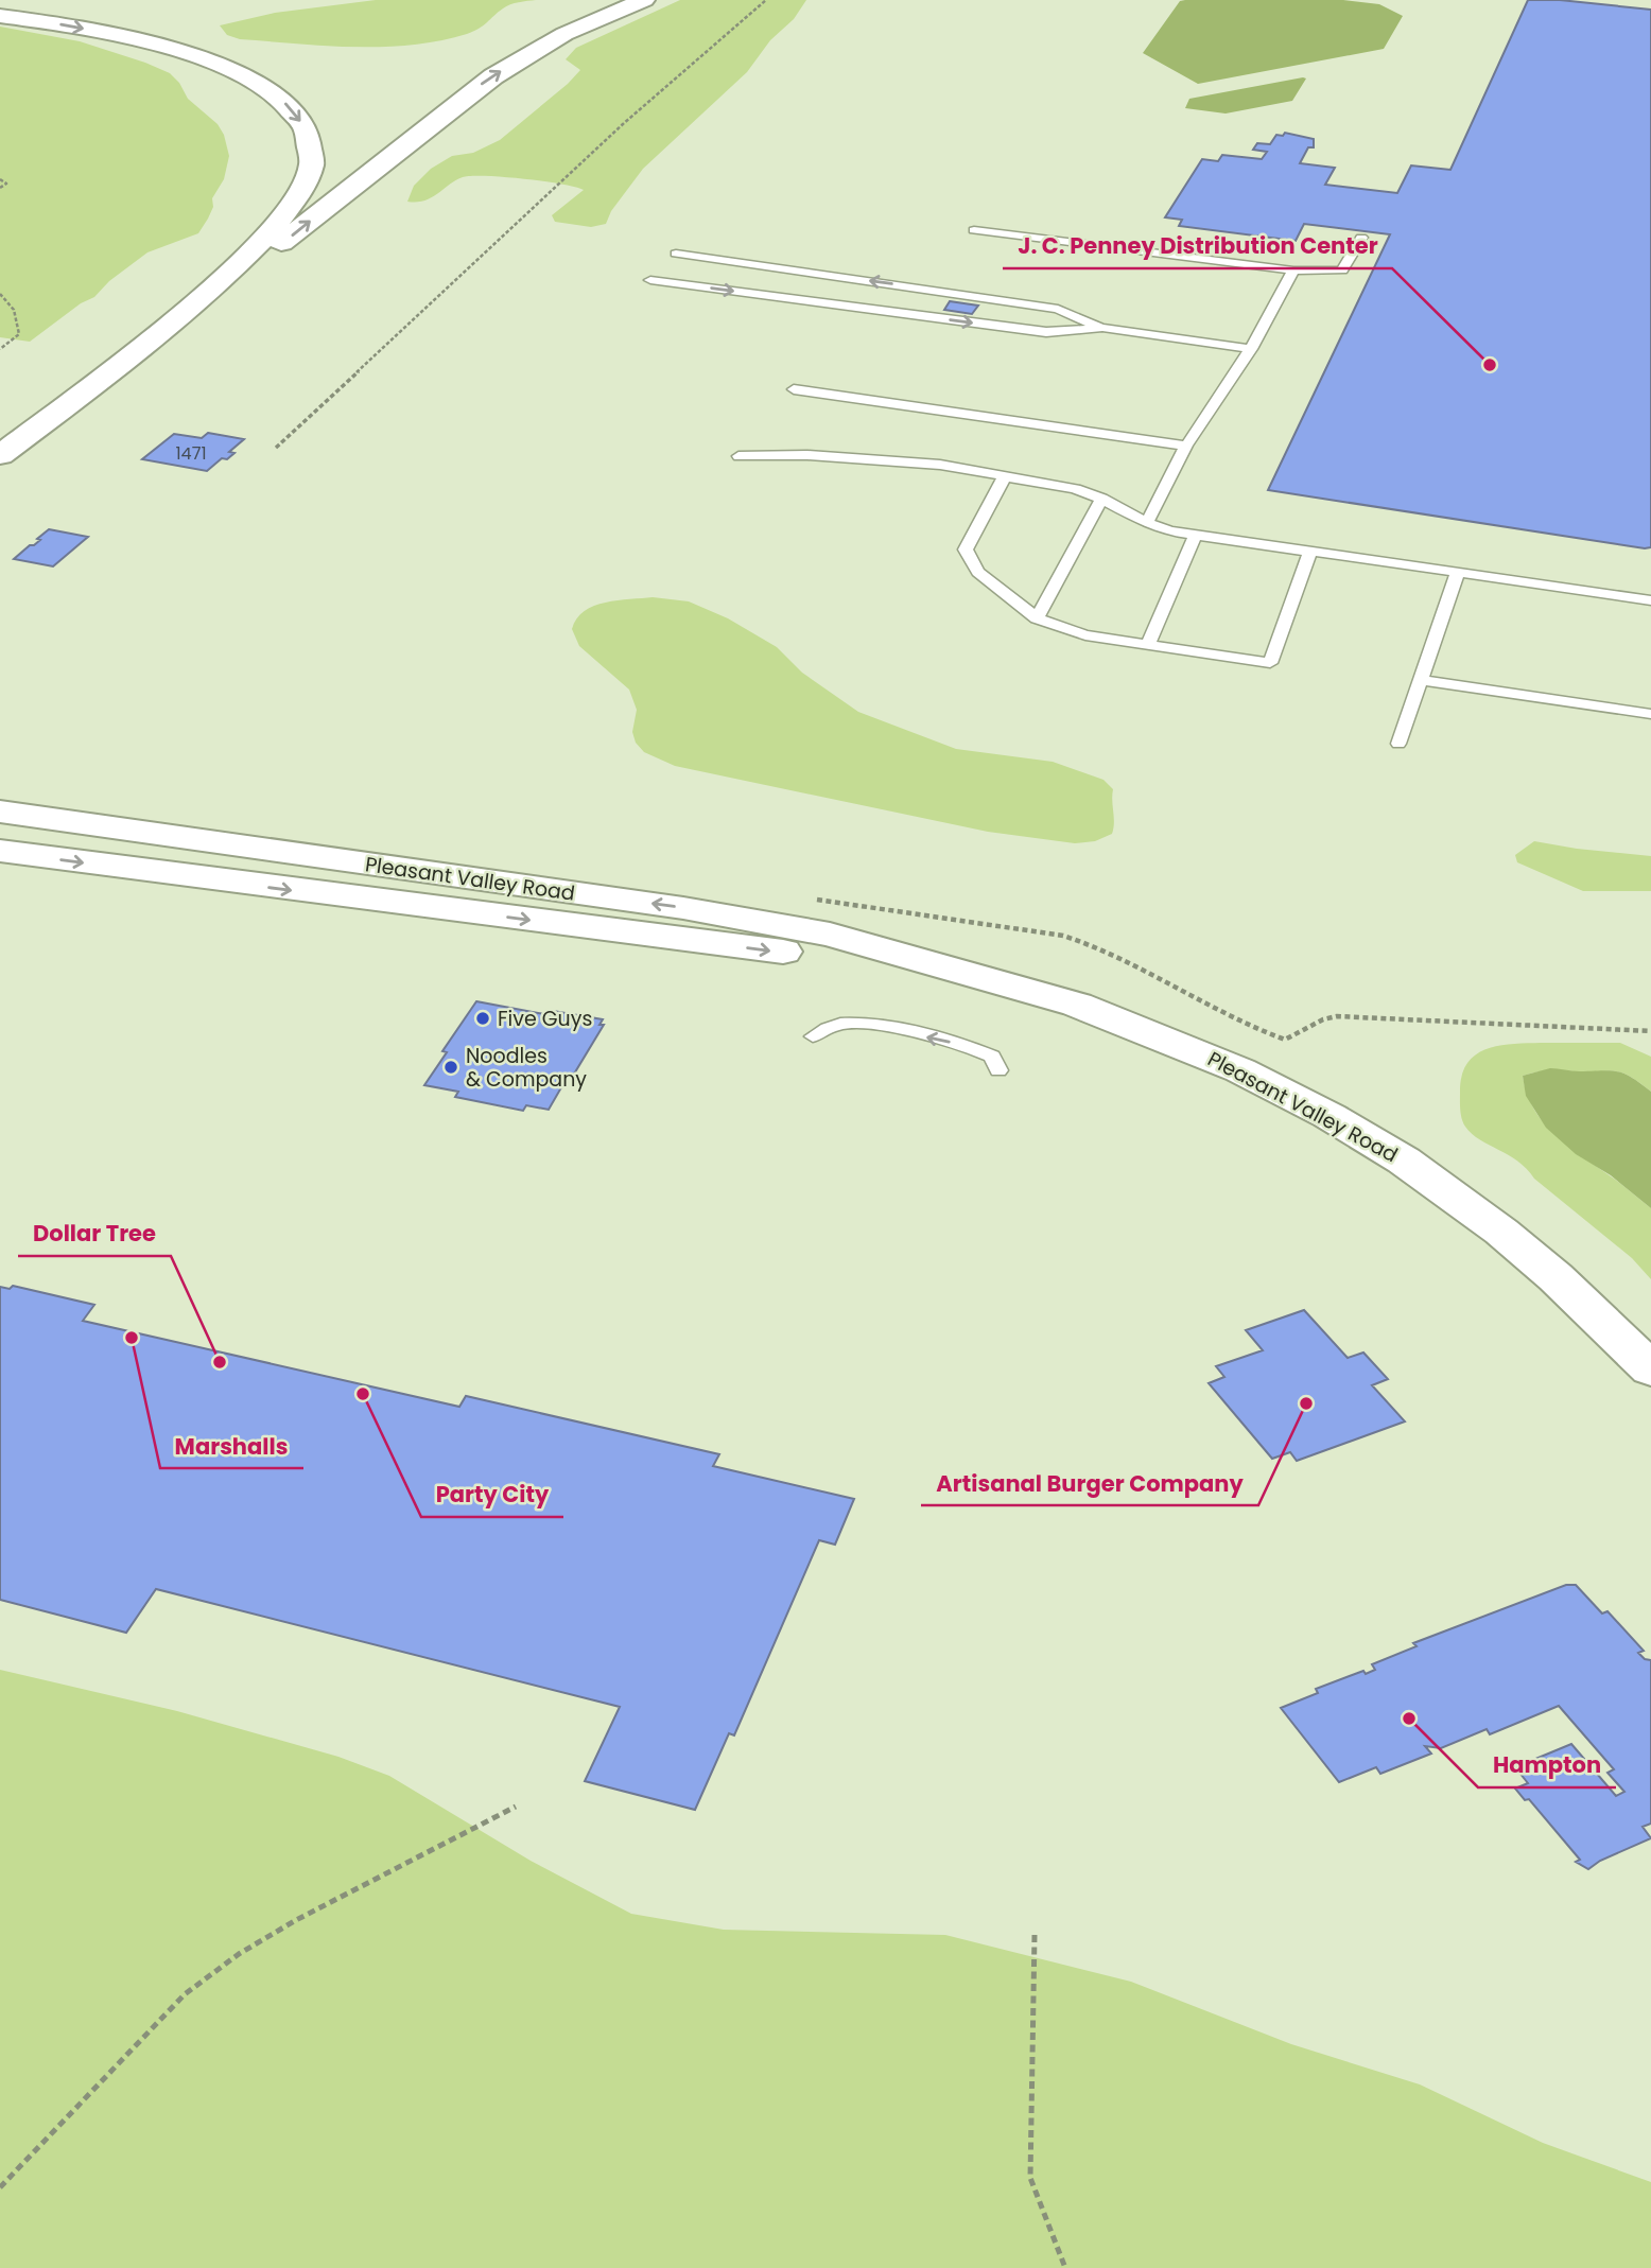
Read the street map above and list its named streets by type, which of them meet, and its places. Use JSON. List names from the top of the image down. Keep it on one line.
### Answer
{"streets":{"main road":["Pleasant Valley Road"]},"places":["J. C. Penney Distribution Center","Five Guys","Noodles & Company","Marshalls","Dollar Tree","Party City","Artisanal Burger Company","Hampton"],"house_numbers":["1471"]}
